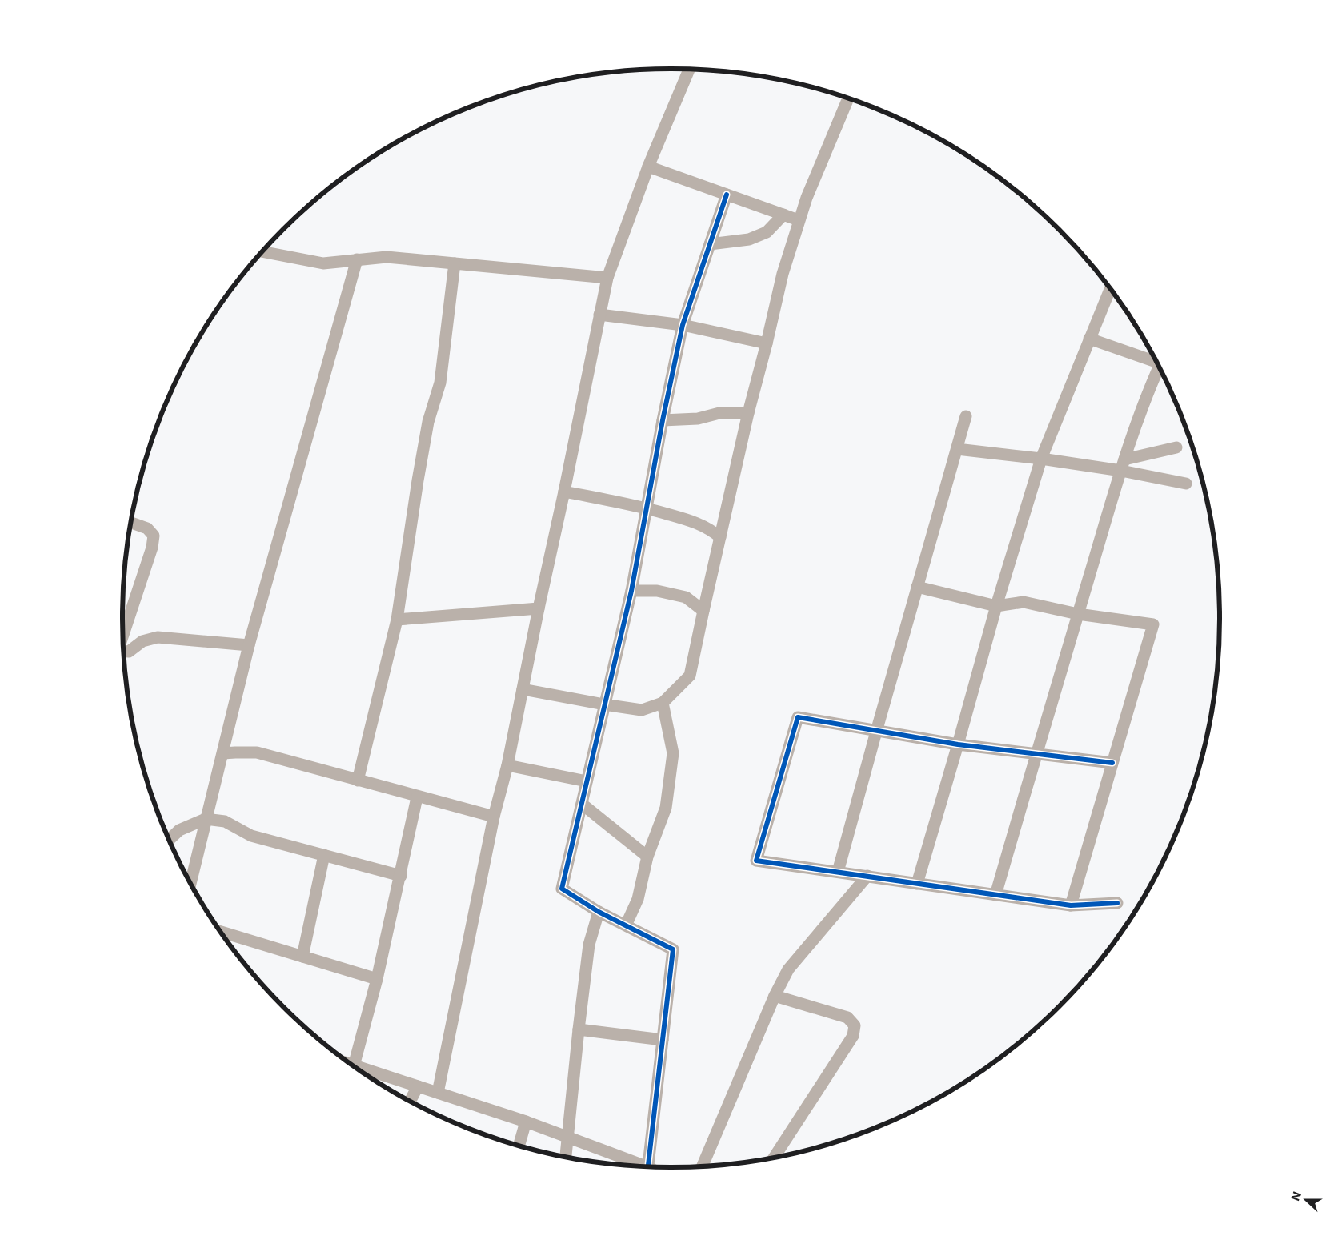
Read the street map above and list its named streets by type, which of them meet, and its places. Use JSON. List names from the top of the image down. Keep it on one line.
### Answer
{"north":"left"}
